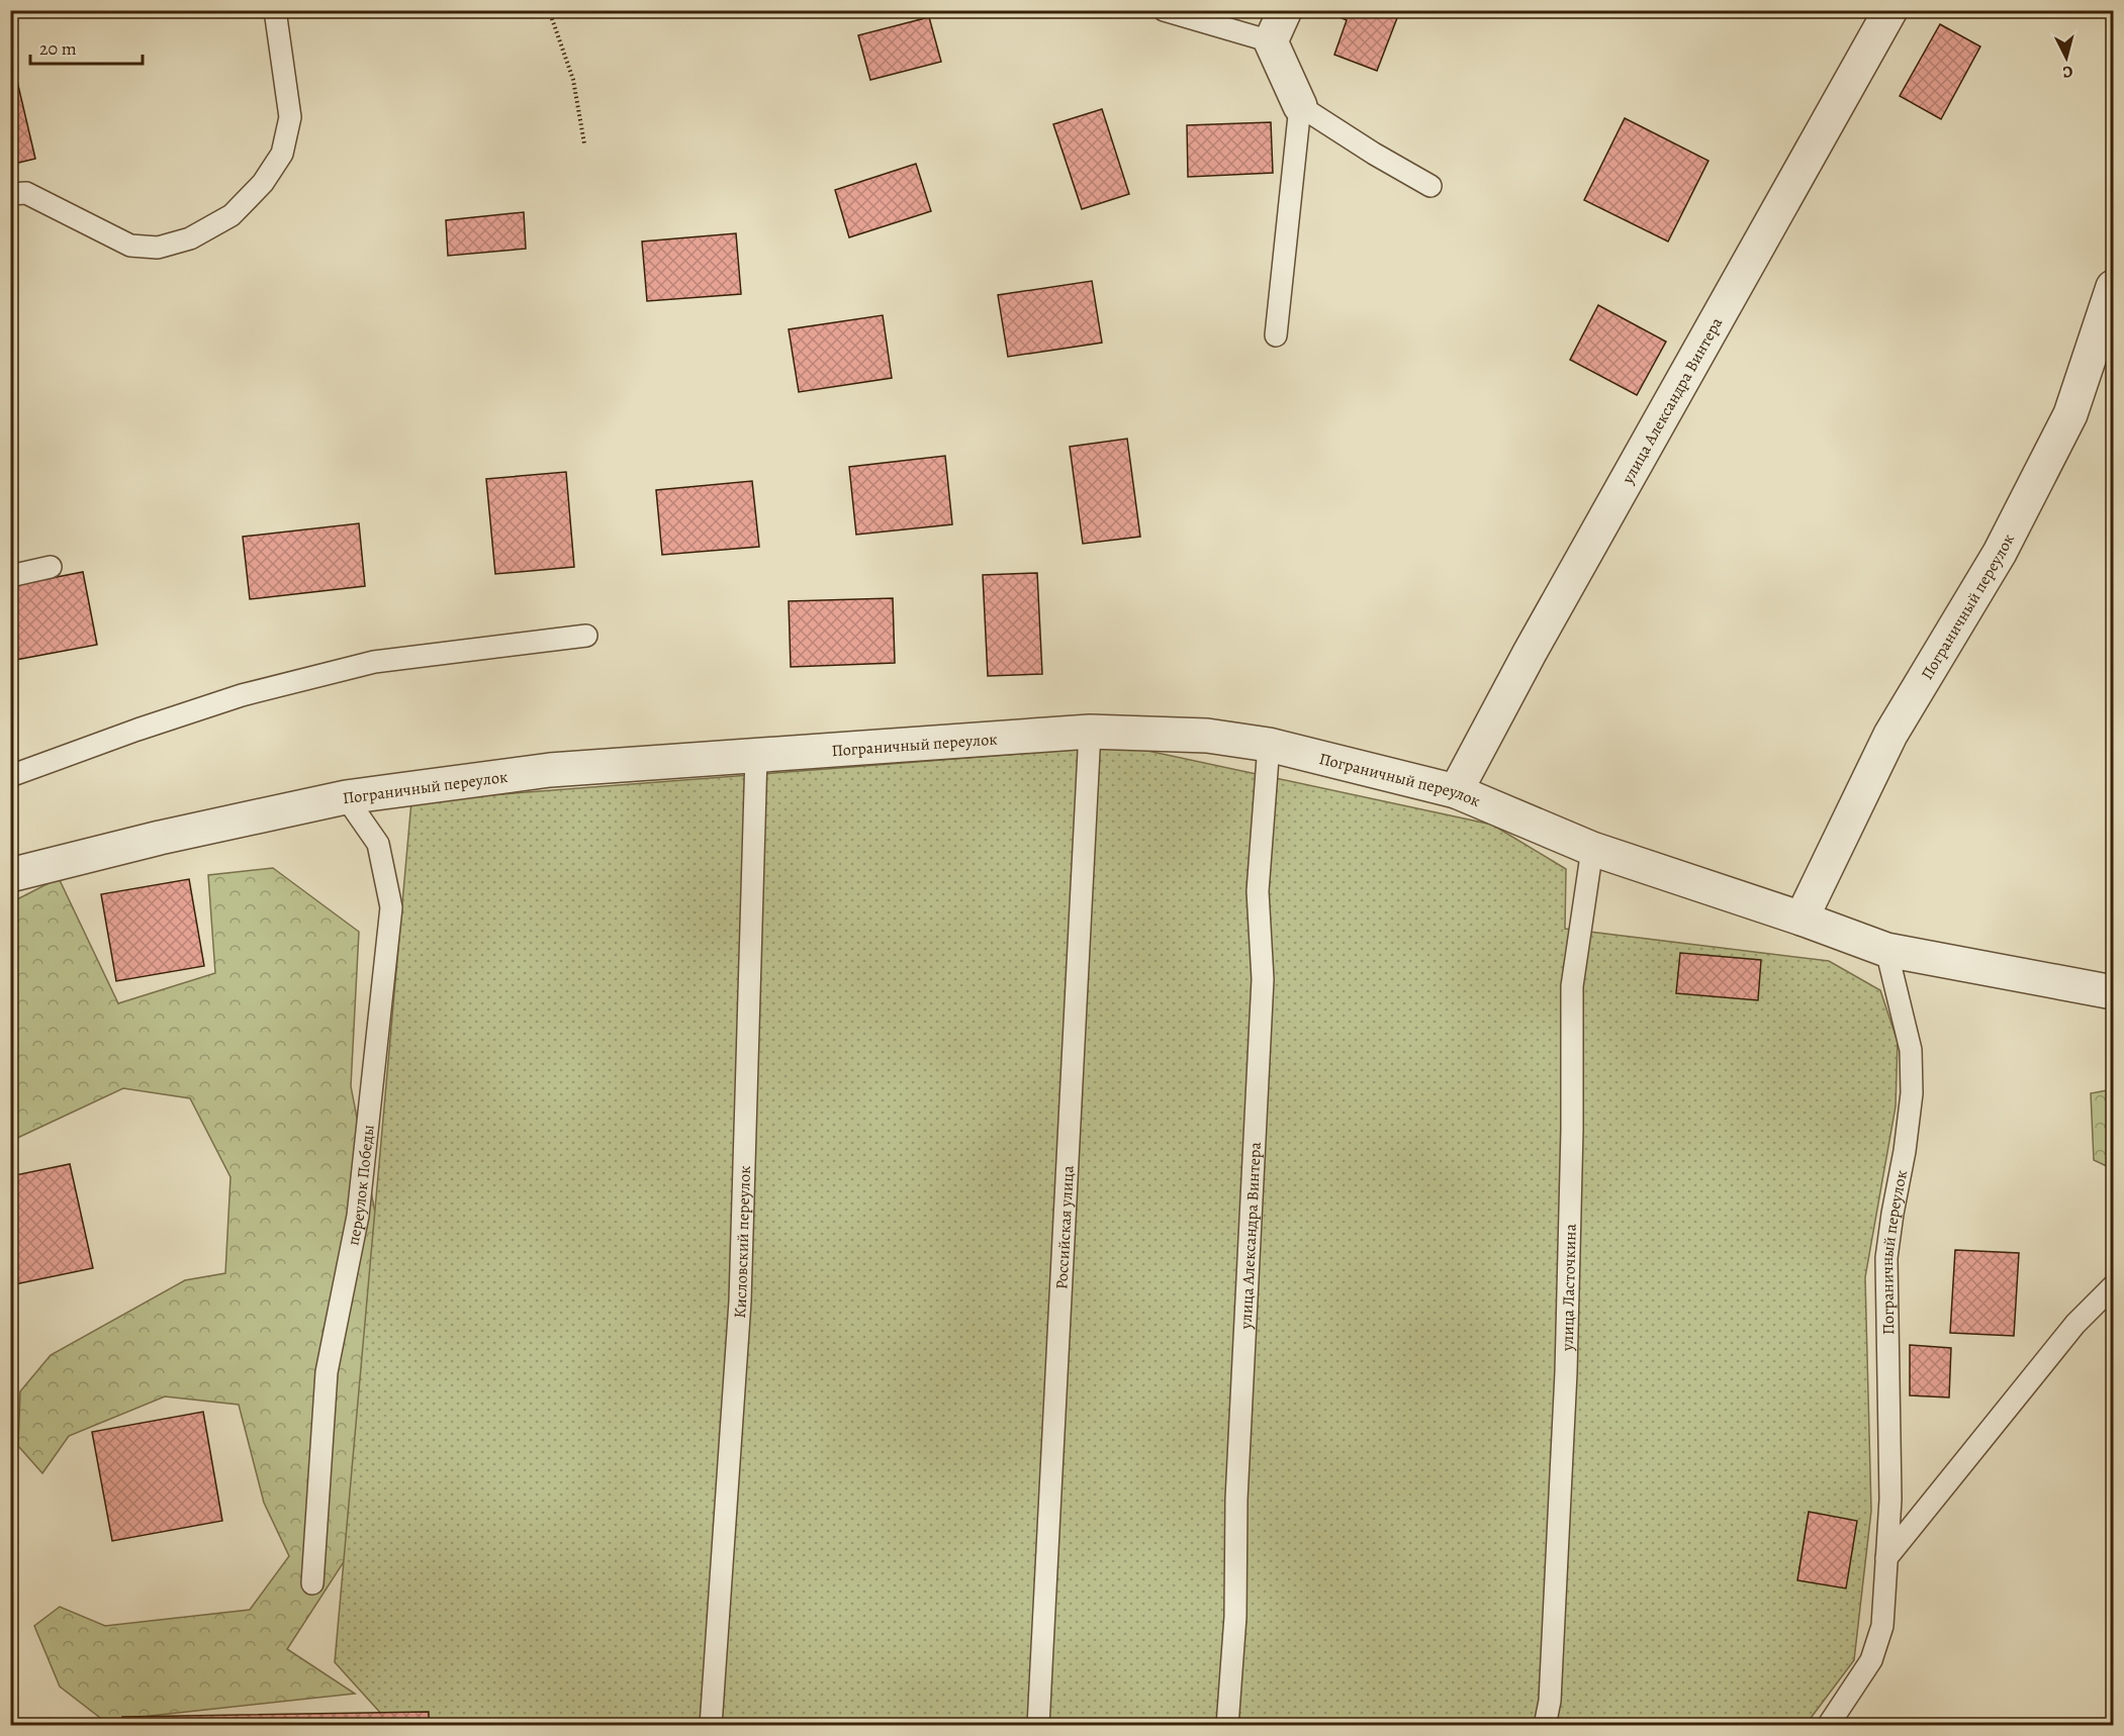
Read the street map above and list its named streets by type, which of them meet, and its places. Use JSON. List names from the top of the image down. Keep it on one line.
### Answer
{"streets":{"street":["улица Александра Винтера","Пограничный переулок"],"lane":["переулок Победы","Российская улица","Кисловский переулок","улица Ласточкина"]},"crossings":[["улица Александра Винтера","Пограничный переулок"],["Пограничный переулок","переулок Победы"],["Пограничный переулок","Российская улица"],["Пограничный переулок","Кисловский переулок"],["Пограничный переулок","улица Ласточкина"]],"scale_bar":"20 m","north":"bottom"}
